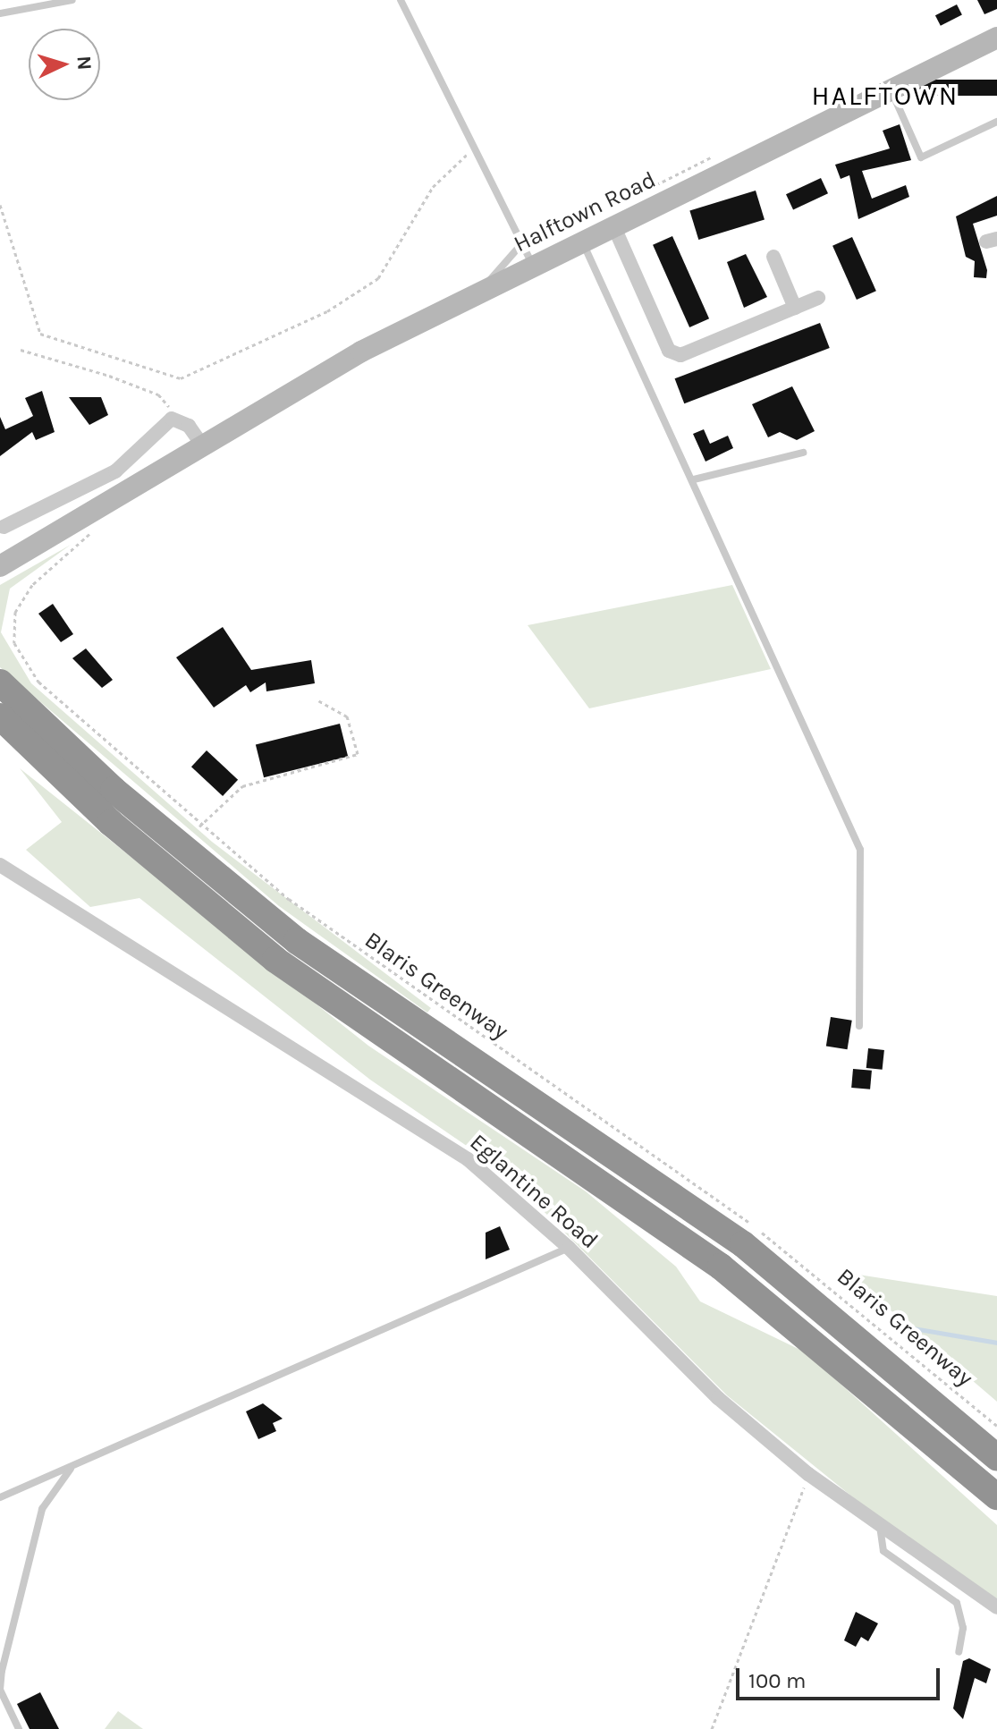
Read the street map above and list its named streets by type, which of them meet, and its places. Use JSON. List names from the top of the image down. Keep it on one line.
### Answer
{"streets":{"street":["Halftown Road","Eglantine Road"],"path":["Blaris Greenway"]},"crossings":[["Halftown Road","Blaris Greenway"]],"districts":["HALFTOWN"],"scale_bar":"100 m","north":"right"}
